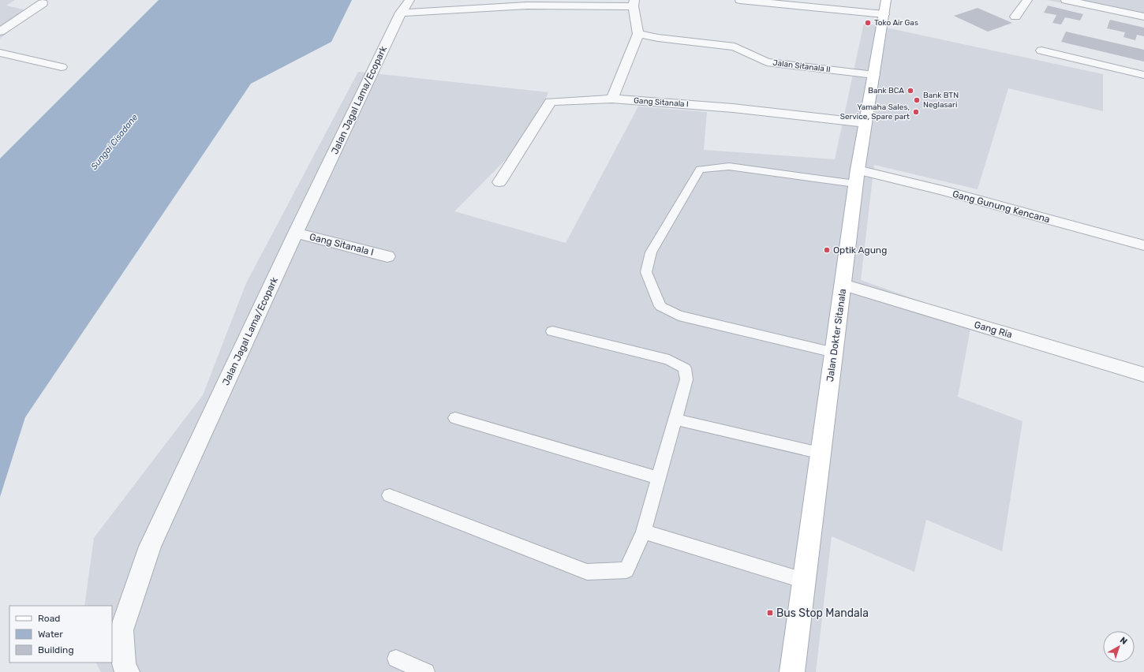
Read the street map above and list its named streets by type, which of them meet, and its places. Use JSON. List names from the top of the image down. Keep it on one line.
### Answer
{"streets":{"main road":["Jalan Dokter Sitanala"],"street":["Jalan Sitanala II","Jalan Jagal Lama/Ecopark","Gang Sitanala I","Gang Gunung Kencana","Gang Ria"]},"crossings":[["Jalan Sitanala II","Jalan Dokter Sitanala"],["Jalan Jagal Lama/Ecopark","Gang Sitanala I"],["Gang Sitanala I","Jalan Dokter Sitanala"],["Gang Gunung Kencana","Jalan Dokter Sitanala"],["Gang Ria","Jalan Dokter Sitanala"]],"water":["Sungai Cisadane"],"places":{"other":["Toko Air Gas","Bank BCA","Bank BTN Neglasari","Yamaha Sales, Service, Spare part","Optik Agung"],"transit":["Bus Stop Mandala"]},"legend":["Road","Water","Building"],"north":"top right"}
